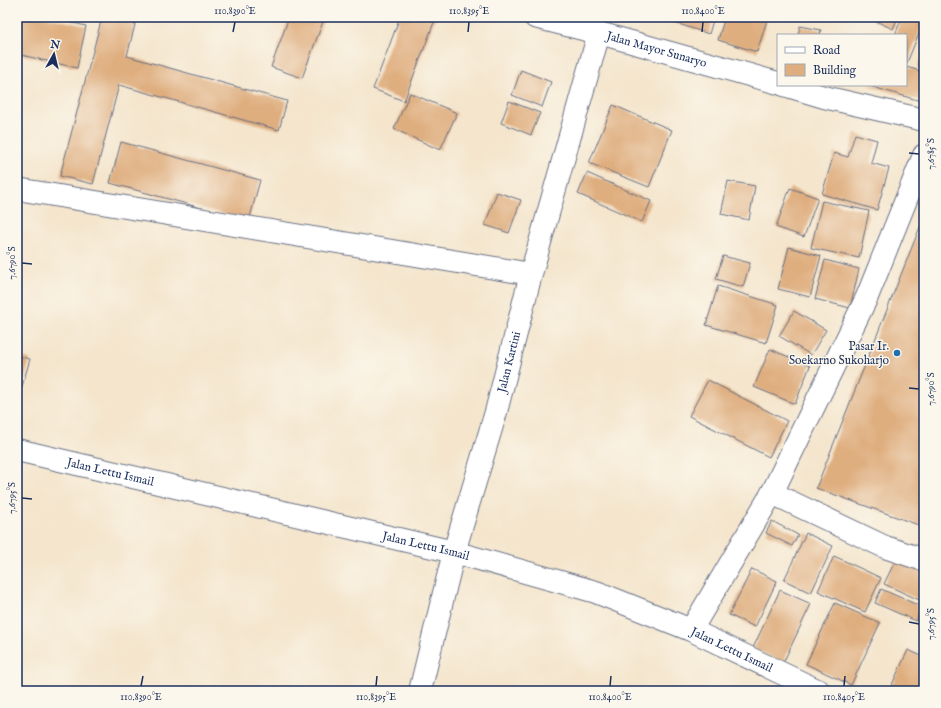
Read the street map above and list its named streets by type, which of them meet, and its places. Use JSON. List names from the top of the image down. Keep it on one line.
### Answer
{"streets":{"street":["Jalan Mayor Sunaryo","Jalan Kartini","Jalan Lettu Ismail"]},"crossings":[["Jalan Mayor Sunaryo","Jalan Kartini"],["Jalan Kartini","Jalan Lettu Ismail"]],"places":["Pasar Ir. Soekarno Sukoharjo"],"legend":["Road","Building"],"north":"top","coordinates":["110.8390°E","110.8395°E","110.8400°E","7.6785°S","7.6790°S","7.6795°S","110.8405°E"]}
